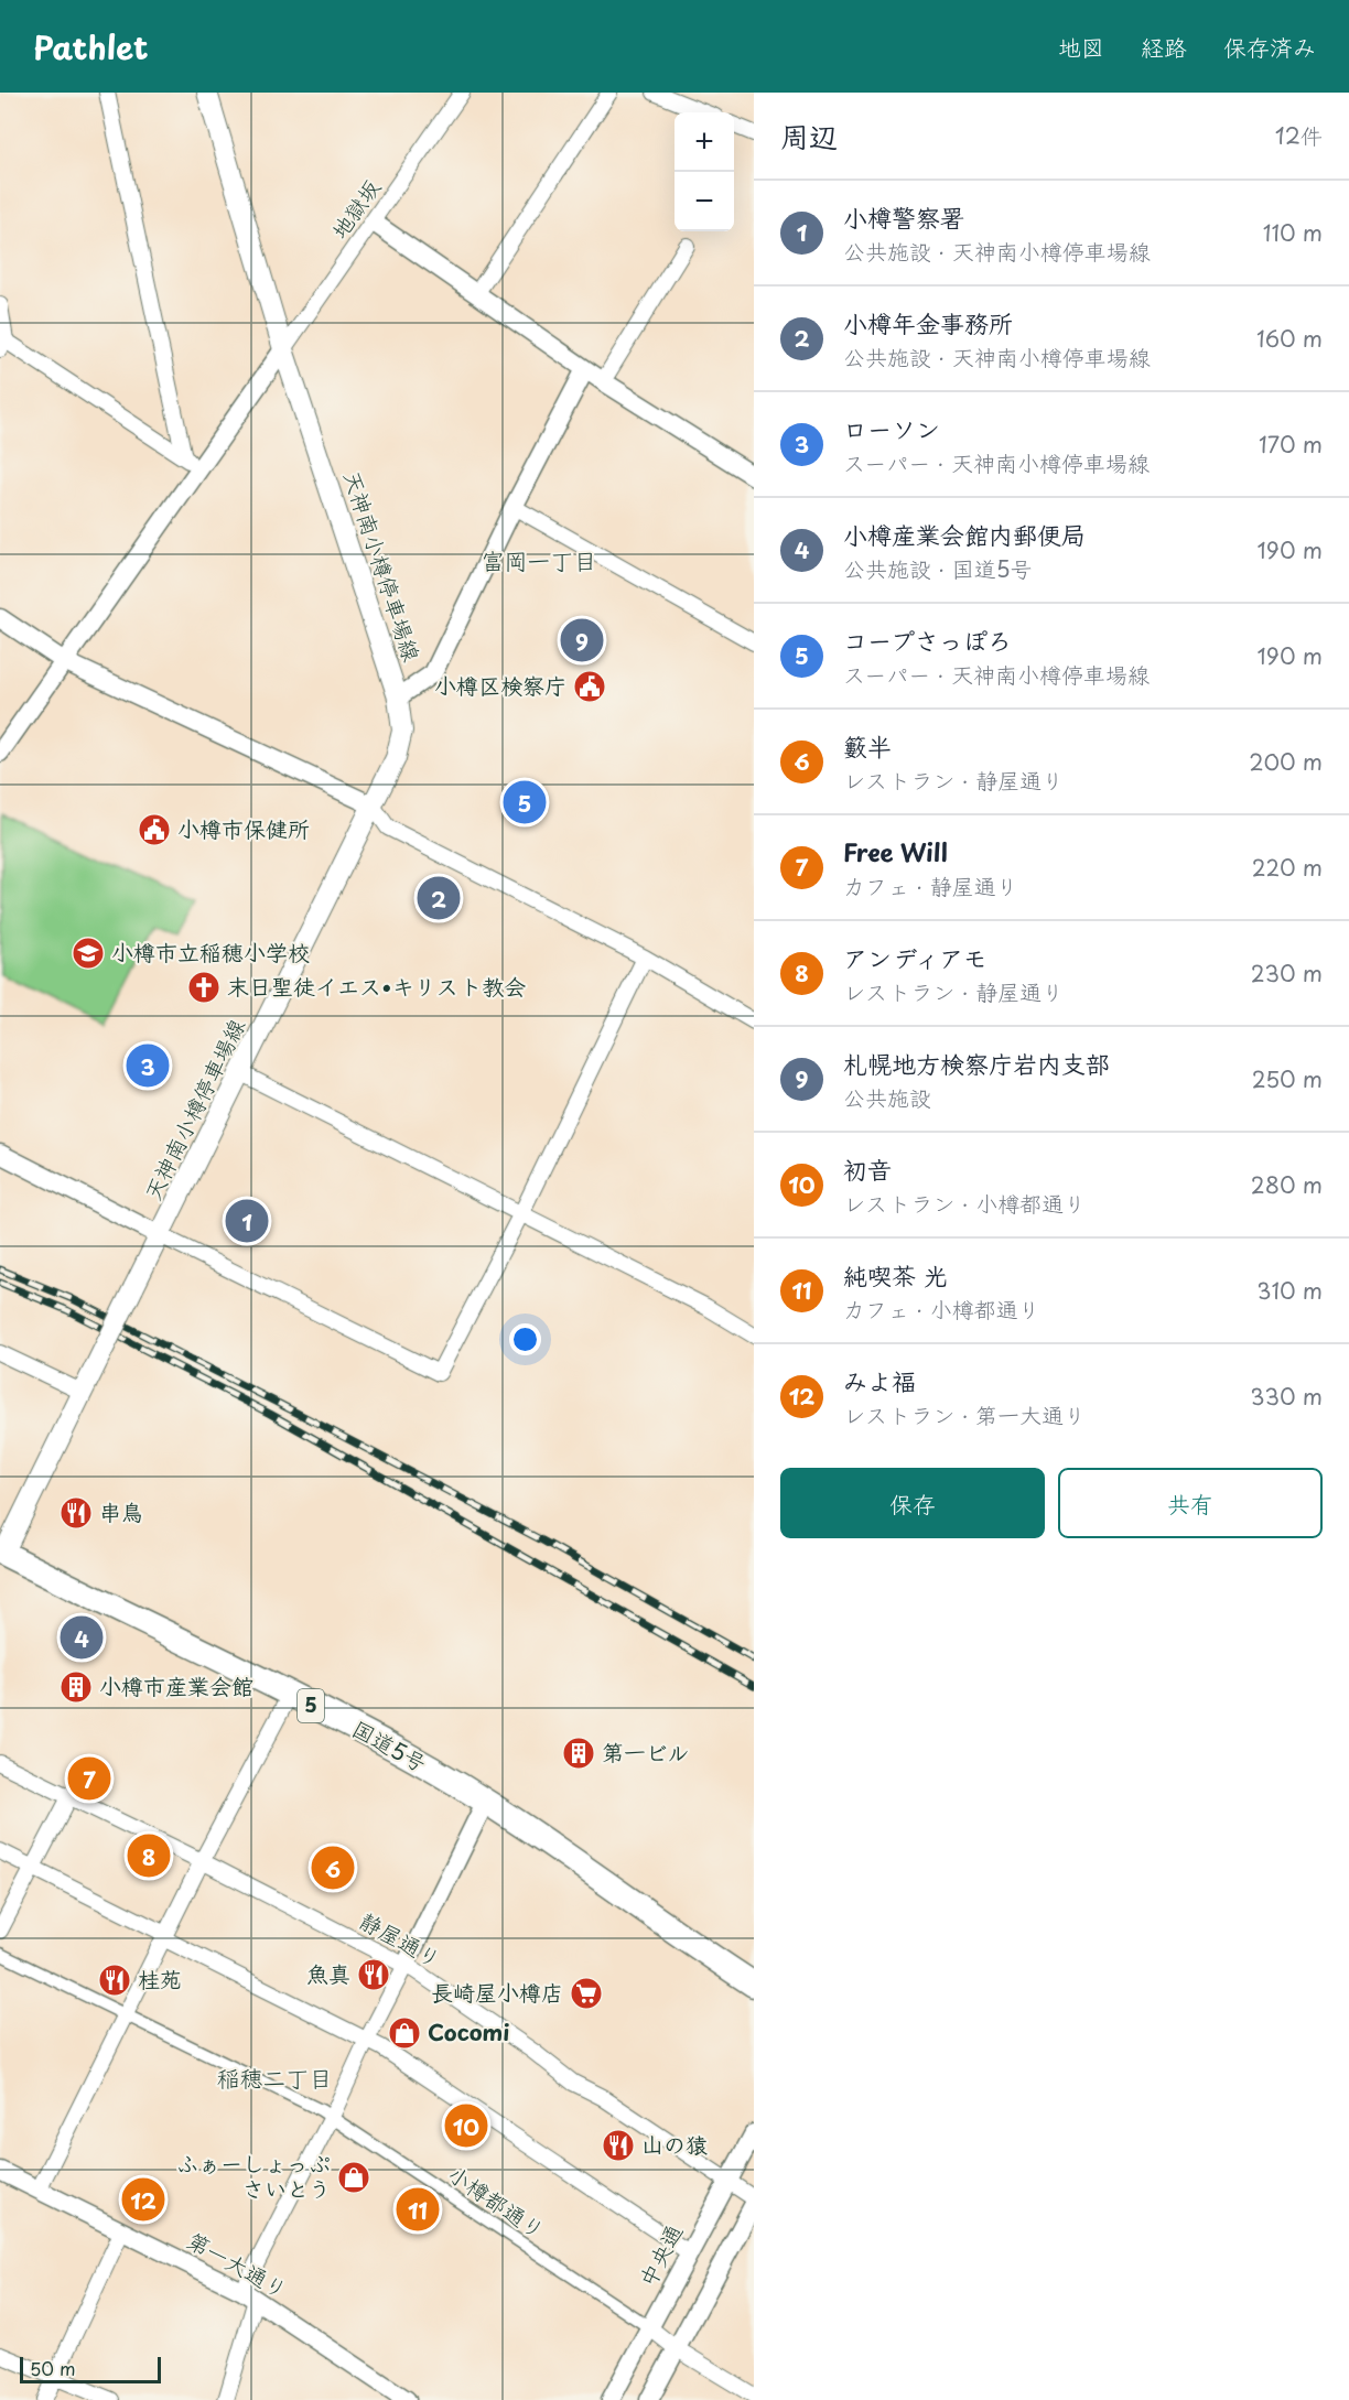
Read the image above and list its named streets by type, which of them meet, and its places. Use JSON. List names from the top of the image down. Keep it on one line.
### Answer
{"streets":{"highway":["5","国道5号"],"main road":["天神南小樽停車場線"],"street":["地獄坂","静屋通り","小樽都通り","中央通","第一大通り"]},"crossings":[["地獄坂","天神南小樽停車場線"],["静屋通り","中央通"],["小樽都通り","中央通"]],"districts":["富岡一丁目","稲穂二丁目"],"places":{"public building":["小樽区検察庁","小樽市保健所"],"school or university":["小樽市立稲穂小学校"],"church":["末日聖徒イエス•キリスト教会"],"restaurant":["串鳥","魚真","桂苑","山の猿"],"building":["小樽市産業会館","第一ビル"],"supermarket":["長崎屋小樽店"],"shop":["Cocomi","ふぁーしょっぷ さいとう"]},"scale_bar":"50 m","page":{"header":"Pathlet","nav":["地図","経路","保存済み"],"heading":["周辺","12件"],"map_buttons":["+","−"],"list":[{"mark":"1","name":"小樽警察署","note":"公共施設 · 天神南小樽停車場線","value":"110 m"},{"mark":"2","name":"小樽年金事務所","note":"公共施設 · 天神南小樽停車場線","value":"160 m"},{"mark":"3","name":"ローソン","note":"スーパー · 天神南小樽停車場線","value":"170 m"},{"mark":"4","name":"小樽産業会館内郵便局","note":"公共施設 · 国道5号","value":"190 m"},{"mark":"5","name":"コープさっぽろ","note":"スーパー · 天神南小樽停車場線","value":"190 m"},{"mark":"6","name":"籔半","note":"レストラン · 静屋通り","value":"200 m"},{"mark":"7","name":"Free Will","note":"カフェ · 静屋通り","value":"220 m"},{"mark":"8","name":"アンディアモ","note":"レストラン · 静屋通り","value":"230 m"},{"mark":"9","name":"札幌地方検察庁岩内支部","note":"公共施設","value":"250 m"},{"mark":"10","name":"初音","note":"レストラン · 小樽都通り","value":"280 m"},{"mark":"11","name":"純喫茶 光","note":"カフェ · 小樽都通り","value":"310 m"},{"mark":"12","name":"みよ福","note":"レストラン · 第一大通り","value":"330 m"}],"pins":["9","5","2","3","1","4","7","8","6","10","12","11"],"buttons":["保存","共有"],"scale":"50 m"}}
